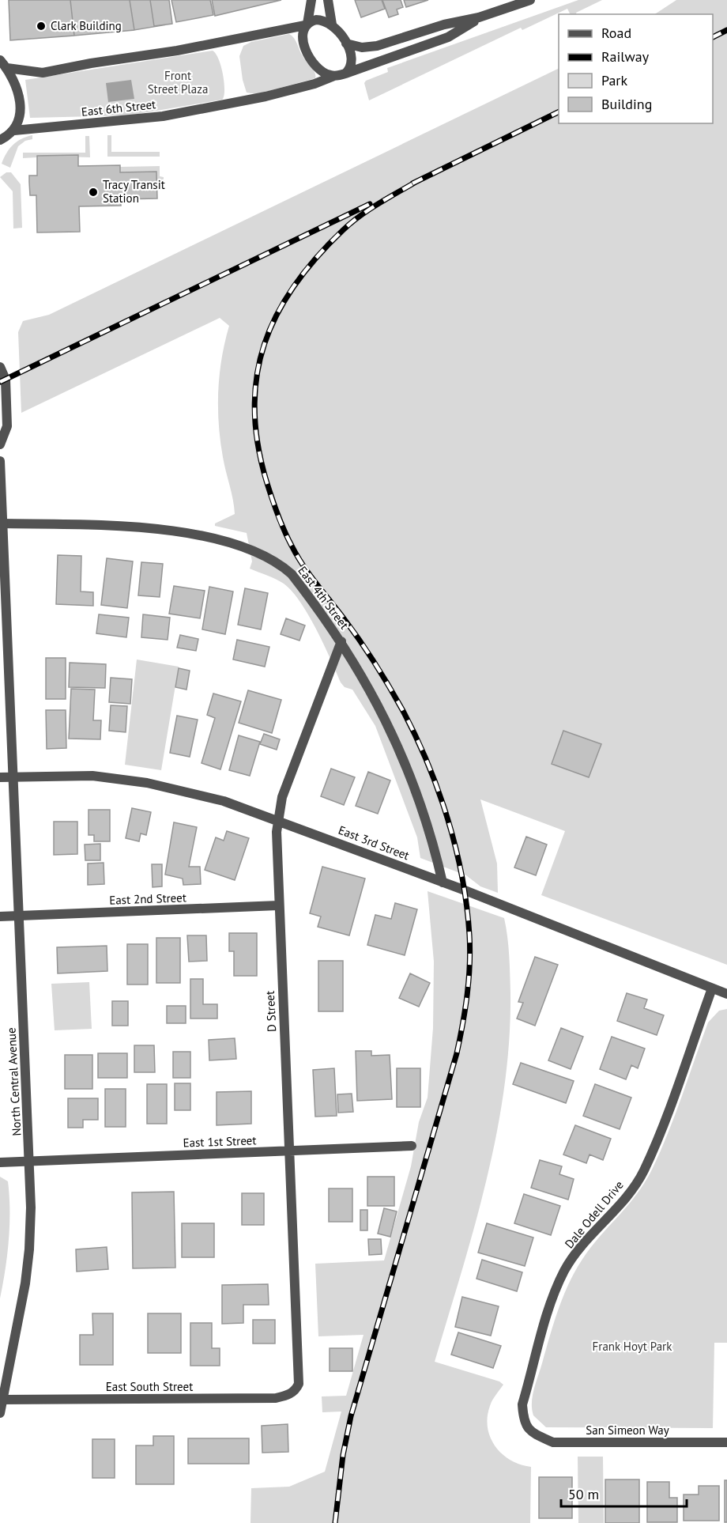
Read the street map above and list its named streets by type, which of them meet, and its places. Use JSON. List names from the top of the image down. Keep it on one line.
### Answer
{"streets":{"street":["East 6th Street","East 4th Street","East 3rd Street","East 2nd Street","D Street","North Central Avenue","East 1st Street","Dale Odell Drive","East South Street","San Simeon Way"]},"crossings":[["East 4th Street","East 3rd Street"],["East 4th Street","D Street"],["East 4th Street","North Central Avenue"],["East 3rd Street","D Street"],["East 3rd Street","North Central Avenue"],["East 3rd Street","Dale Odell Drive"],["East 2nd Street","D Street"],["East 2nd Street","North Central Avenue"],["D Street","East 1st Street"],["D Street","East South Street"],["North Central Avenue","East 1st Street"],["North Central Avenue","East South Street"],["Dale Odell Drive","San Simeon Way"]],"parks":["Front Street Plaza","Frank Hoyt Park"],"places":["Clark Building","Tracy Transit Station"],"legend":["Road","Railway","Park","Building"],"scale_bar":"50 m"}
